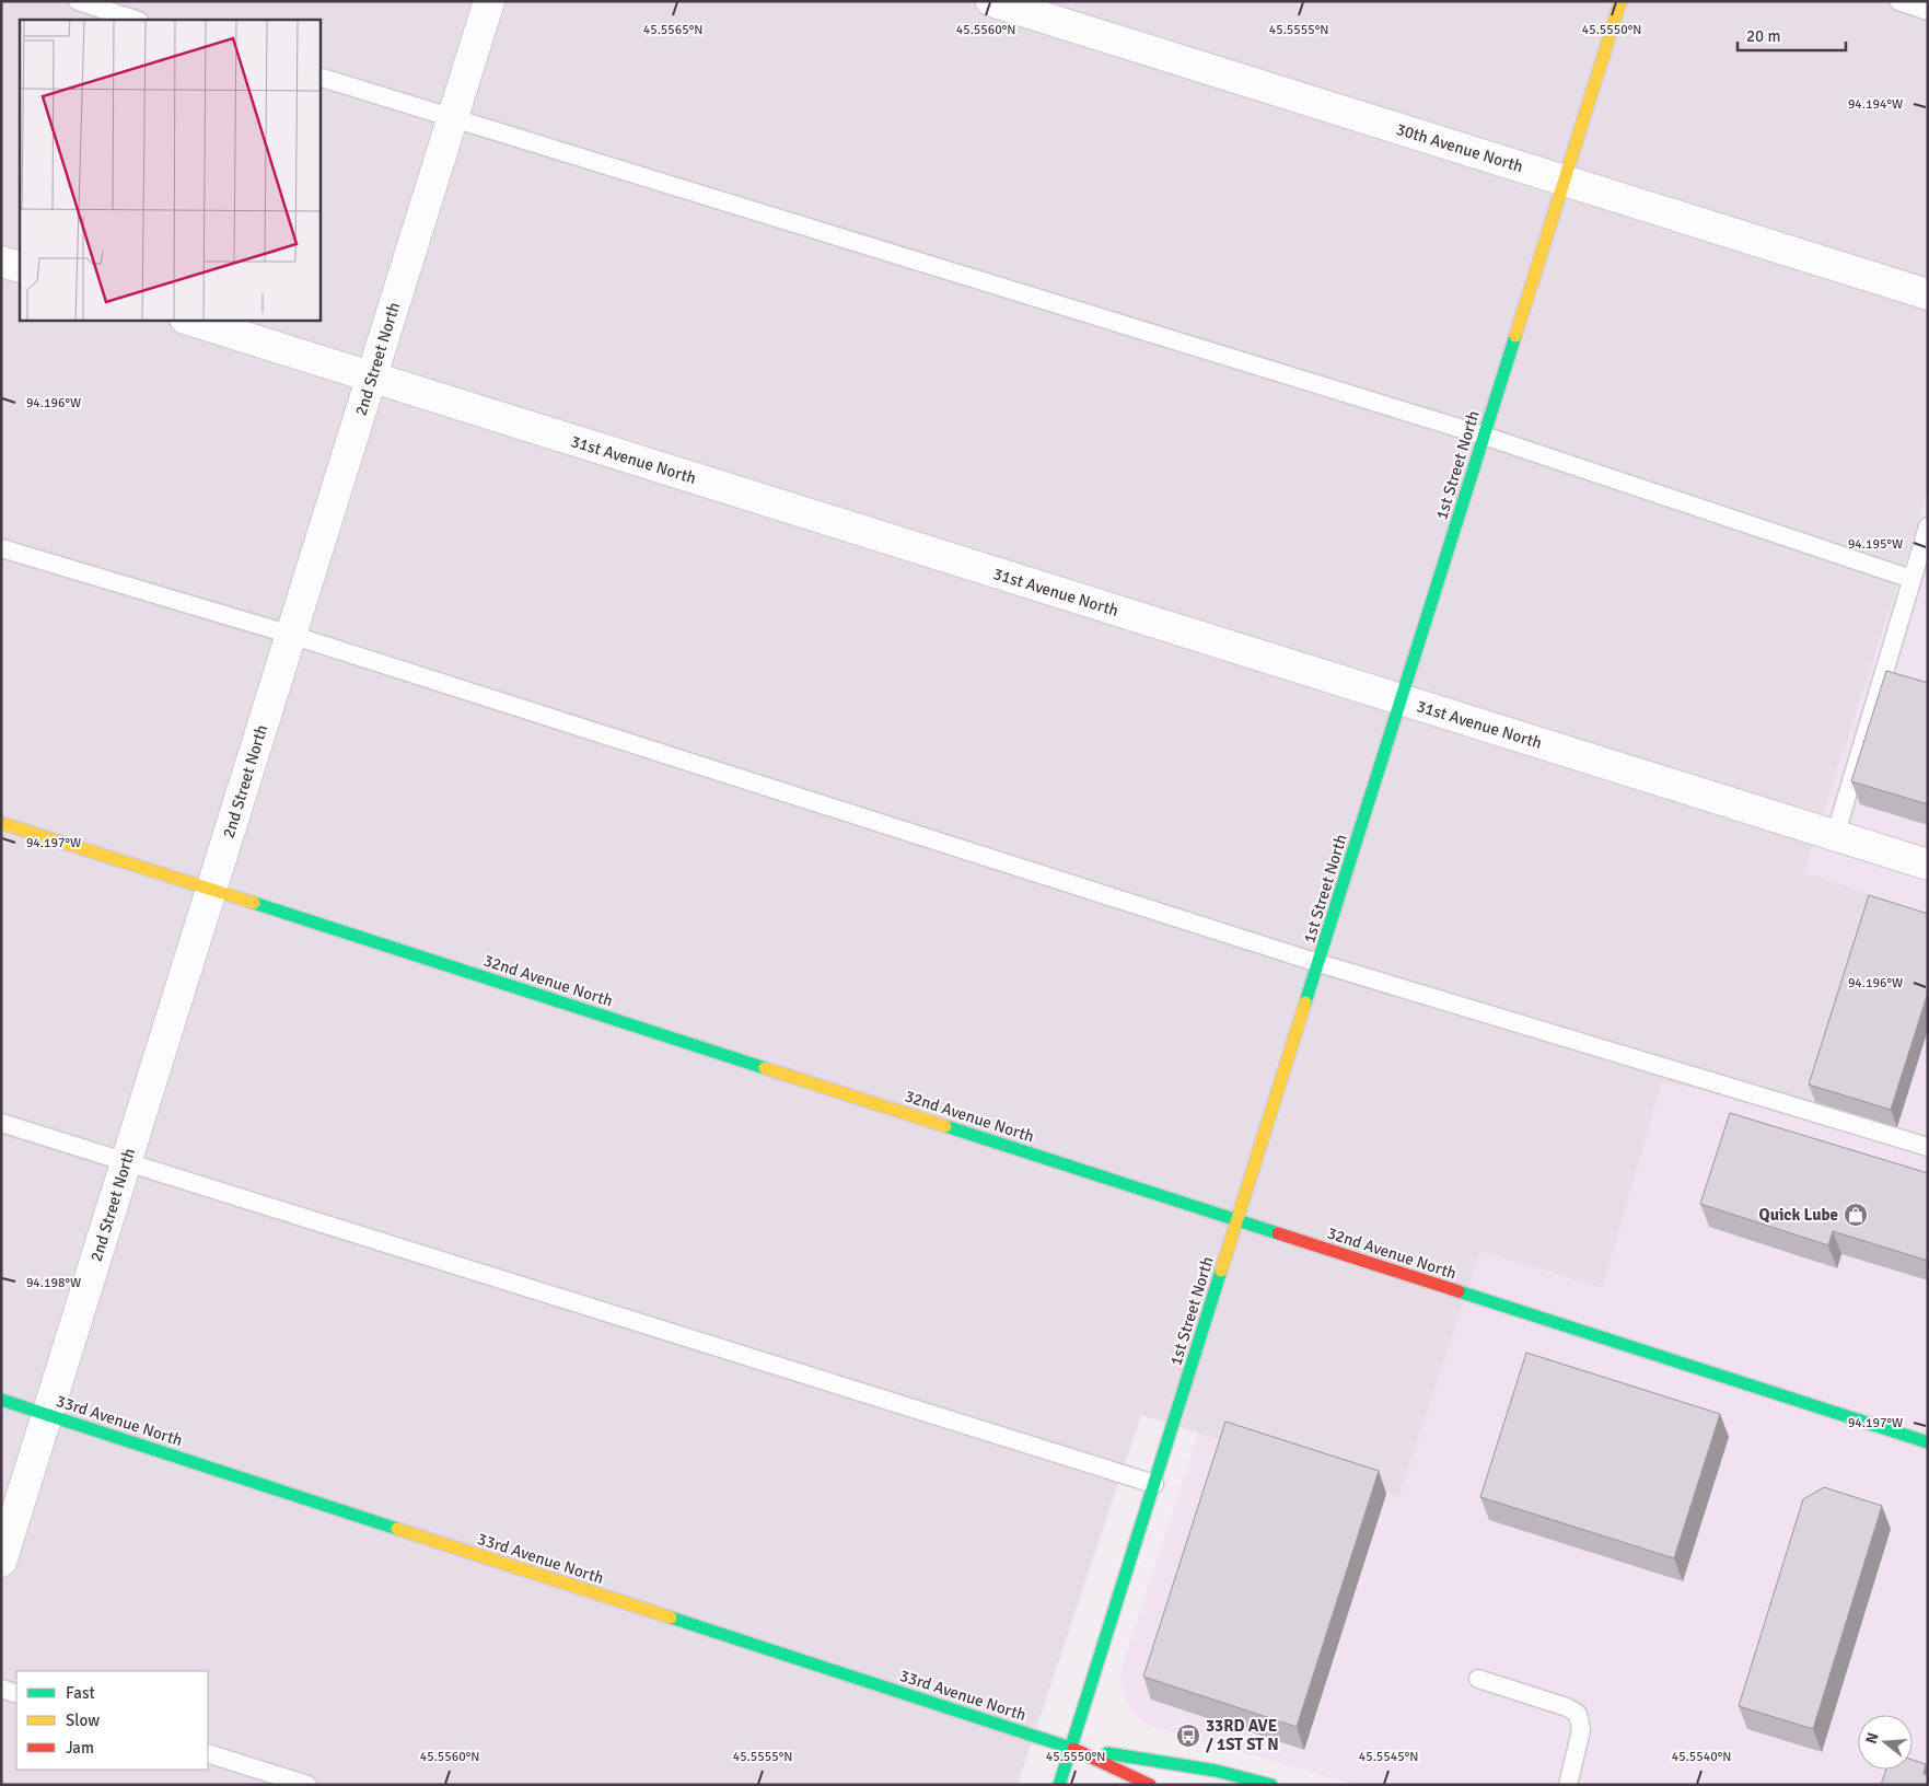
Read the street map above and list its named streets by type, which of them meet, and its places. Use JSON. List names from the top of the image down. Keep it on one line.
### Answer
{"streets":{"street":["30th Avenue North","2nd Street North","31st Avenue North","1st Street North","32nd Avenue North","33rd Avenue North"]},"crossings":[["30th Avenue North","1st Street North"],["2nd Street North","31st Avenue North"],["2nd Street North","32nd Avenue North"],["2nd Street North","33rd Avenue North"],["31st Avenue North","1st Street North"],["1st Street North","32nd Avenue North"],["1st Street North","33rd Avenue North"]],"places":{"shop":["Quick Lube"],"bus stop":["33RD AVE / 1ST ST N"]},"legend":["Fast","Slow","Jam"],"scale_bar":"20 m","north":"left","coordinates":["45.5565°N","45.5560°N","45.5555°N","45.5550°N","94.194°W","94.196°W","94.195°W","94.197°W","94.198°W","45.5545°N","45.5540°N"]}
